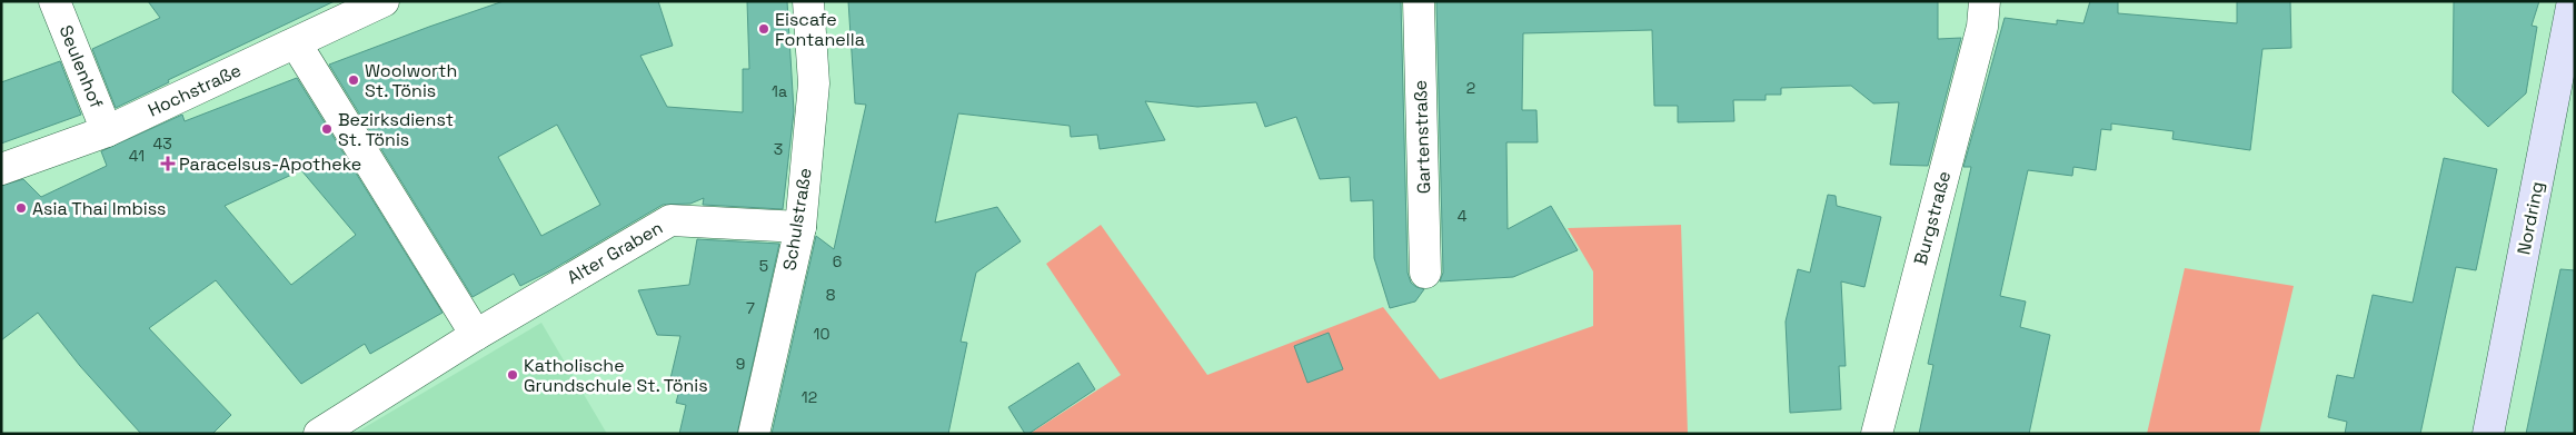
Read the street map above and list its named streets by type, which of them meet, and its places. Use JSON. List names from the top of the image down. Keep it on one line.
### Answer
{"streets":{"street":["Seulenhof","Hochstraße","Gartenstraße","Burgstraße","Nordring","Schulstraße","Alter Graben"]},"crossings":[["Seulenhof","Hochstraße"],["Schulstraße","Alter Graben"]],"places":{"other":["Eiscafe Fontanella","Woolworth St. Tönis","Bezirksdienst St. Tönis","Asia Thai Imbiss","Katholische Grundschule St. Tönis"],"health":["Paracelsus-Apotheke"]},"house_numbers":["2","1a","43","3","41","4","6","5","8","7","10","9","12"]}
